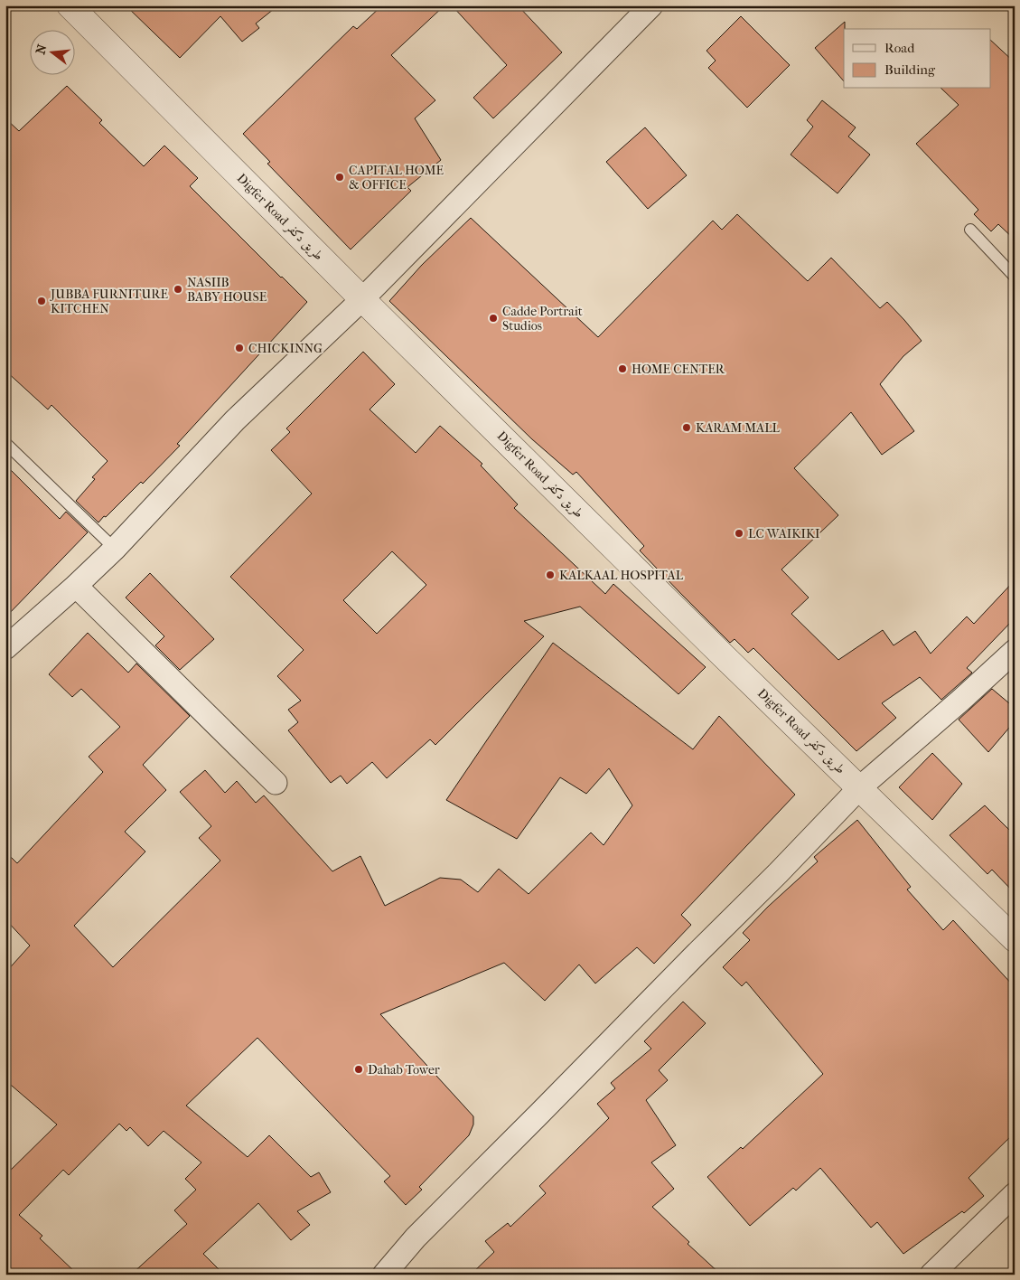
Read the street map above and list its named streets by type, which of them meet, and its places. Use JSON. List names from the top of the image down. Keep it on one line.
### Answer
{"streets":{"street":["Digfer Road طريق دكفر"]},"places":["CAPITAL HOME & OFFICE","NASIIB BABY HOUSE","JUBBA FURNITURE KITCHEN","Cadde Portrait Studios","CHICKINNG","HOME CENTER","KARAM MALL","LC WAIKIKI","KALKAAL HOSPITAL","Dahab Tower"],"legend":["Road","Building"],"north":"left"}
